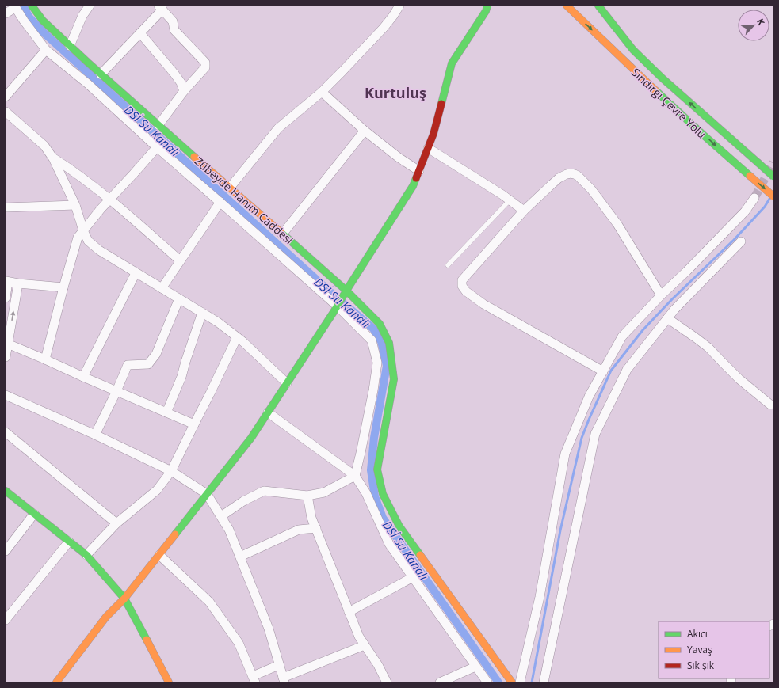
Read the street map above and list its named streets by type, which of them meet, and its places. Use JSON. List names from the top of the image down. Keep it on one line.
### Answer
{"streets":{"street":["Sındırgı Çevre Yolu","Zübeyde Hanım Caddesi"]},"districts":["Kurtuluş"],"water":["DSİ Su Kanalı"],"legend":["Akıcı","Yavaş","Sıkışık"],"north":"top right"}
